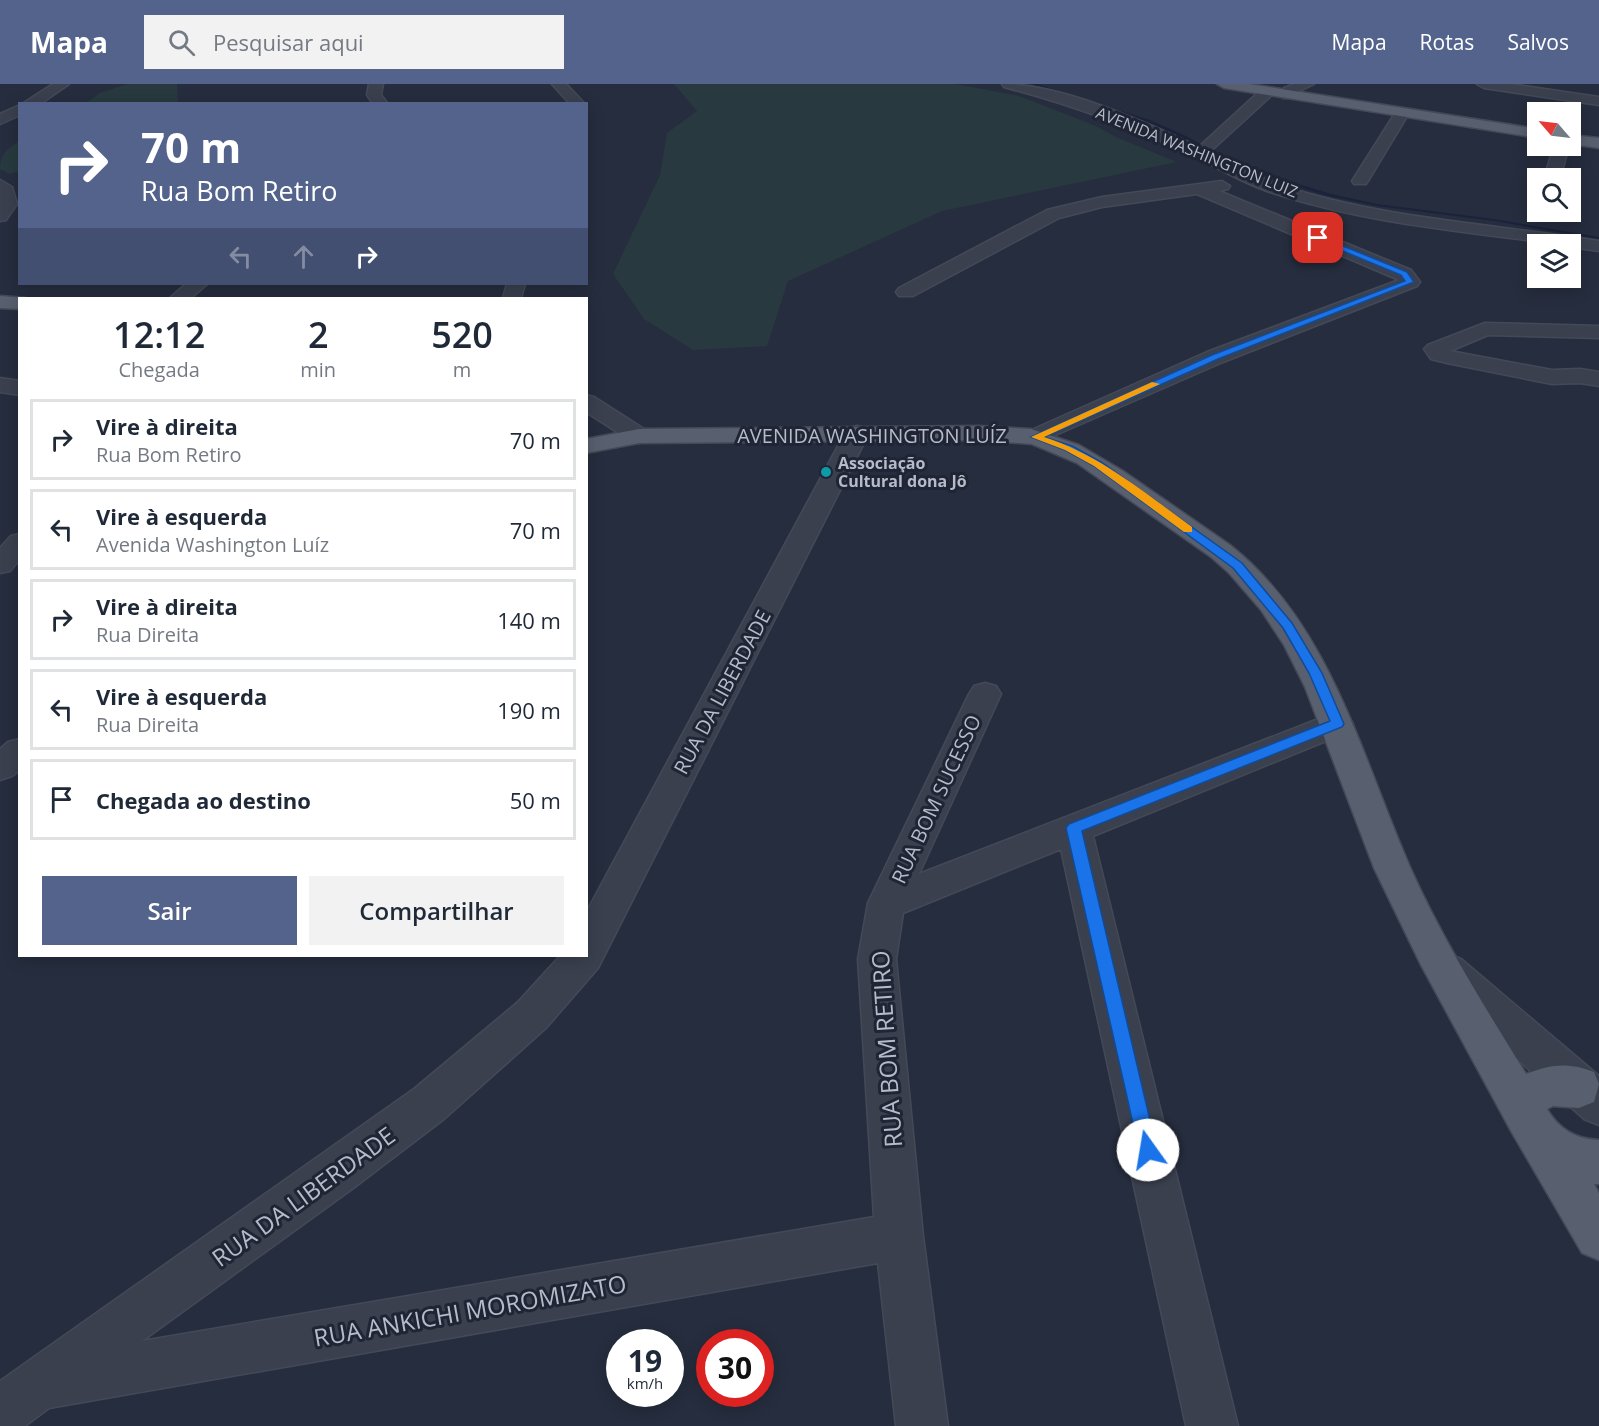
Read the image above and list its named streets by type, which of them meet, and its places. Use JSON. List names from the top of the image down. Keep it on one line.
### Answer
{"streets":{"main road":["AVENIDA WASHINGTON LUÍZ"],"street":["AVENIDA WASHINGTON LUIZ","RUA DA LIBERDADE","RUA BOM SUCESSO","RUA BOM RETIRO","RUA ANKICHI MOROMIZATO"]},"crossings":[["AVENIDA WASHINGTON LUÍZ","RUA DA LIBERDADE"],["RUA DA LIBERDADE","RUA ANKICHI MOROMIZATO"],["RUA BOM SUCESSO","RUA BOM RETIRO"],["RUA BOM RETIRO","RUA ANKICHI MOROMIZATO"]],"places":["Associação Cultural dona Jô"],"north":"top left","page":{"header":"Mapa","search":"Pesquisar aqui","nav":["Mapa","Rotas","Salvos"],"turn":["70 m","Rua Bom Retiro"],"eta":["12:12","Chegada","2","min","520","m"],"list":[{"name":"Vire à direita","note":"Rua Bom Retiro","value":"70 m"},{"name":"Vire à esquerda","note":"Avenida Washington Luíz","value":"70 m"},{"name":"Vire à direita","note":"Rua Direita","value":"140 m"},{"name":"Vire à esquerda","note":"Rua Direita","value":"190 m"},{"name":"Chegada ao destino","value":"50 m"}],"buttons":["Sair","Compartilhar"],"speed":"19 km/h","limit":"30"}}
